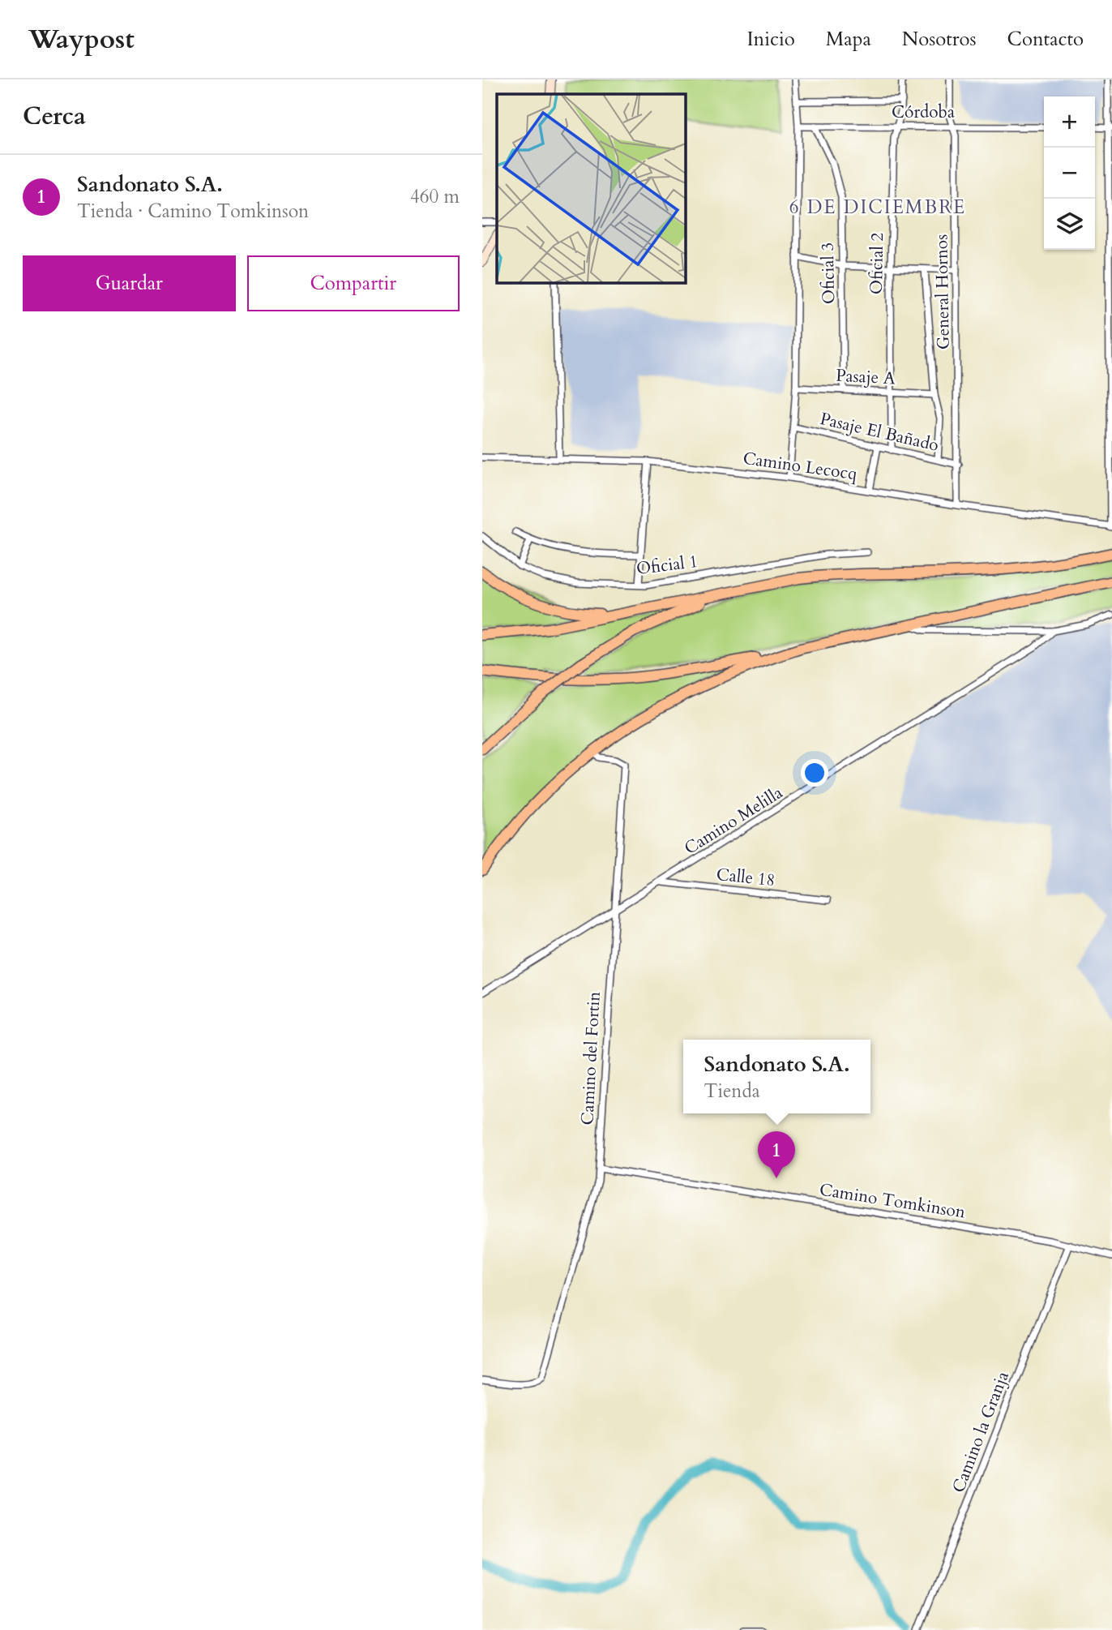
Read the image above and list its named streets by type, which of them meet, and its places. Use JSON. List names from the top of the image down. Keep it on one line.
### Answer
{"streets":{"street":["Córdoba","Oficial 2","Oficial 3","General Hornos","Pasaje A","Pasaje El Bañado","Camino Lecocq","Oficial 1","Camino Melilla","Calle 18","Camino del Fortin","Camino Tomkinson","Camino la Granja"]},"crossings":[["Córdoba","Oficial 2"],["Córdoba","Oficial 3"],["Córdoba","General Hornos"],["Oficial 2","Pasaje A"],["Oficial 2","Pasaje El Bañado"],["Oficial 3","Pasaje A"],["General Hornos","Pasaje El Bañado"],["General Hornos","Camino Lecocq"],["Camino Melilla","Calle 18"],["Camino Melilla","Camino del Fortin"],["Camino del Fortin","Camino Tomkinson"],["Camino Tomkinson","Camino la Granja"]],"districts":["6 DE DICIEMBRE"],"page":{"header":"Waypost","nav":["Inicio","Mapa","Nosotros","Contacto"],"heading":"Cerca","map_buttons":["+","−"],"list":[{"mark":"1","name":"Sandonato S.A.","note":"Tienda · Camino Tomkinson","value":"460 m"}],"buttons":["Guardar","Compartir"],"popup":["Sandonato S.A.","Tienda"],"pins":"1"}}
